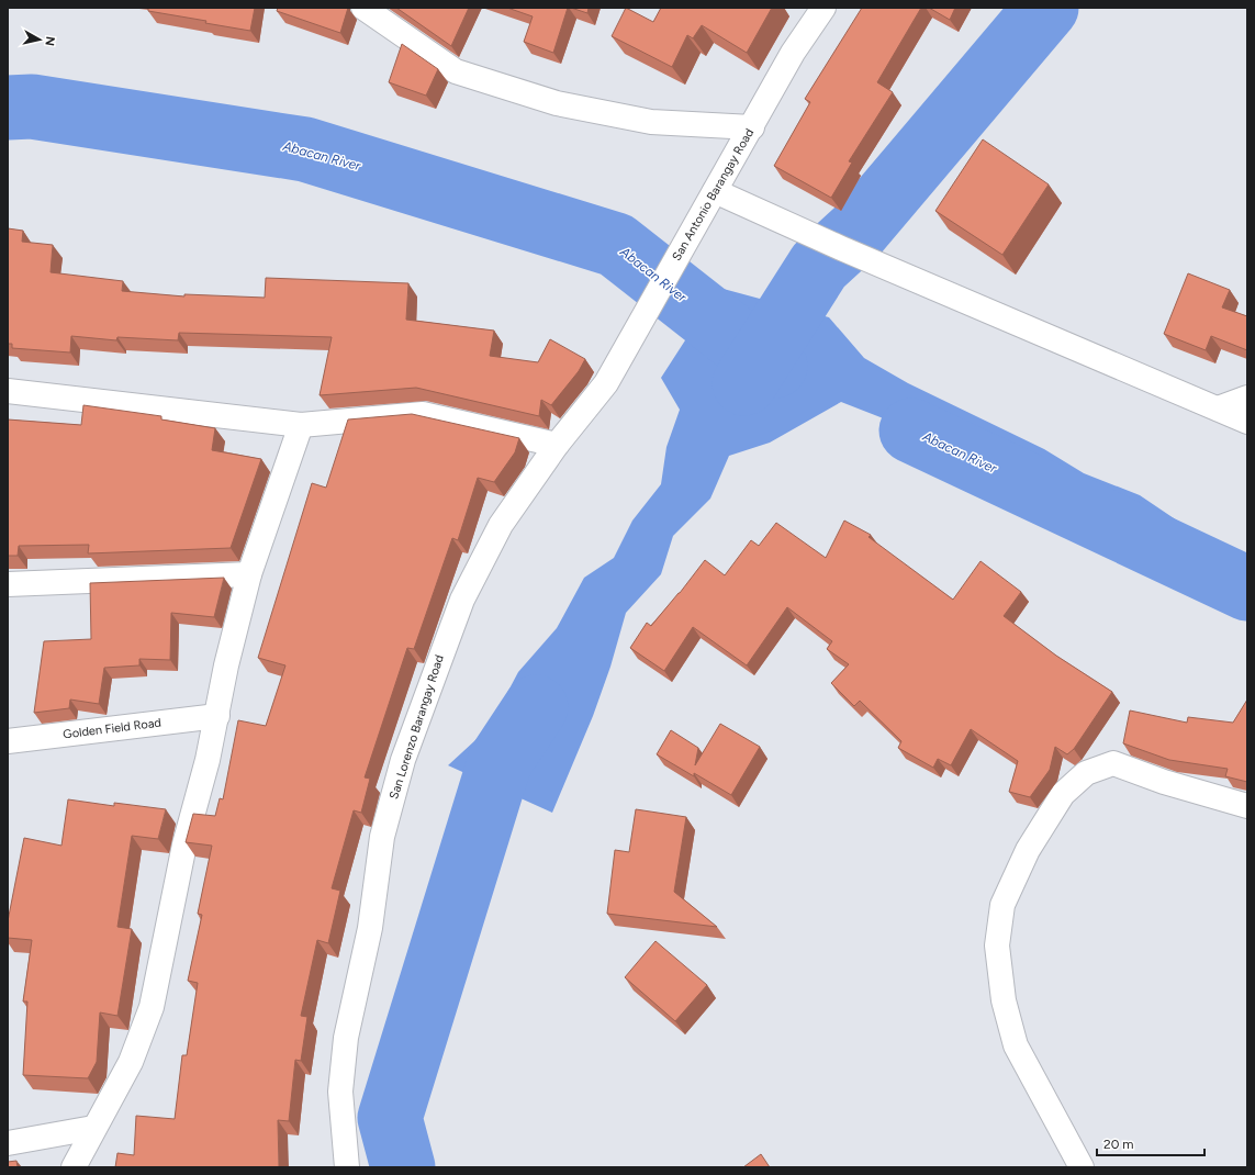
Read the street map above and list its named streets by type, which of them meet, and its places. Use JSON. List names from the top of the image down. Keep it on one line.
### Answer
{"streets":{"street":["San Antonio Barangay Road","San Lorenzo Barangay Road","Golden Field Road"]},"crossings":[["San Antonio Barangay Road","San Lorenzo Barangay Road"]],"water":["Abacan River"],"scale_bar":"20 m","north":"right"}
